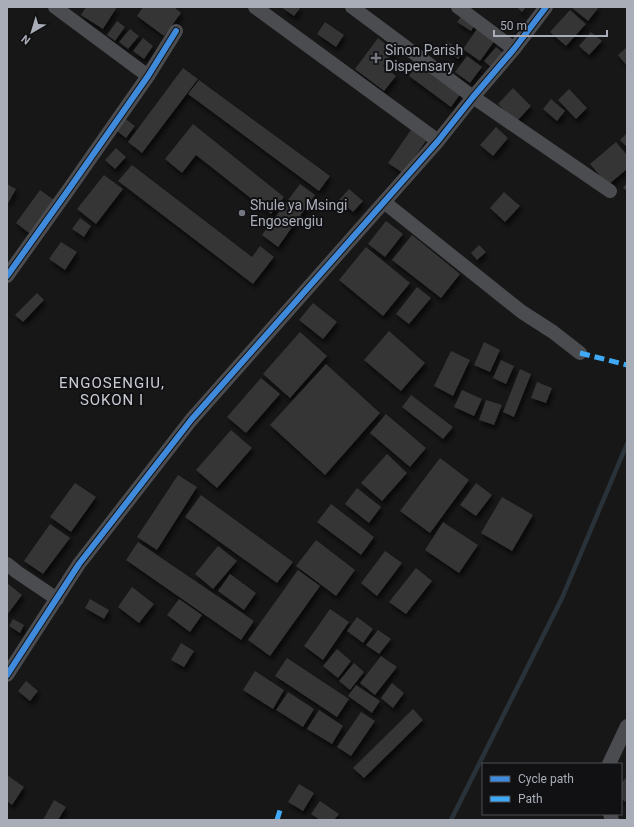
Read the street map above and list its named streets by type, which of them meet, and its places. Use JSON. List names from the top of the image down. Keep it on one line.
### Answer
{"districts":["ENGOSENGIU, SOKON I"],"places":{"health":["Sinon Parish Dispensary"],"other":["Shule ya Msingi Engosengiu"]},"legend":["Cycle path","Path"],"scale_bar":"50 m","north":"bottom left"}
